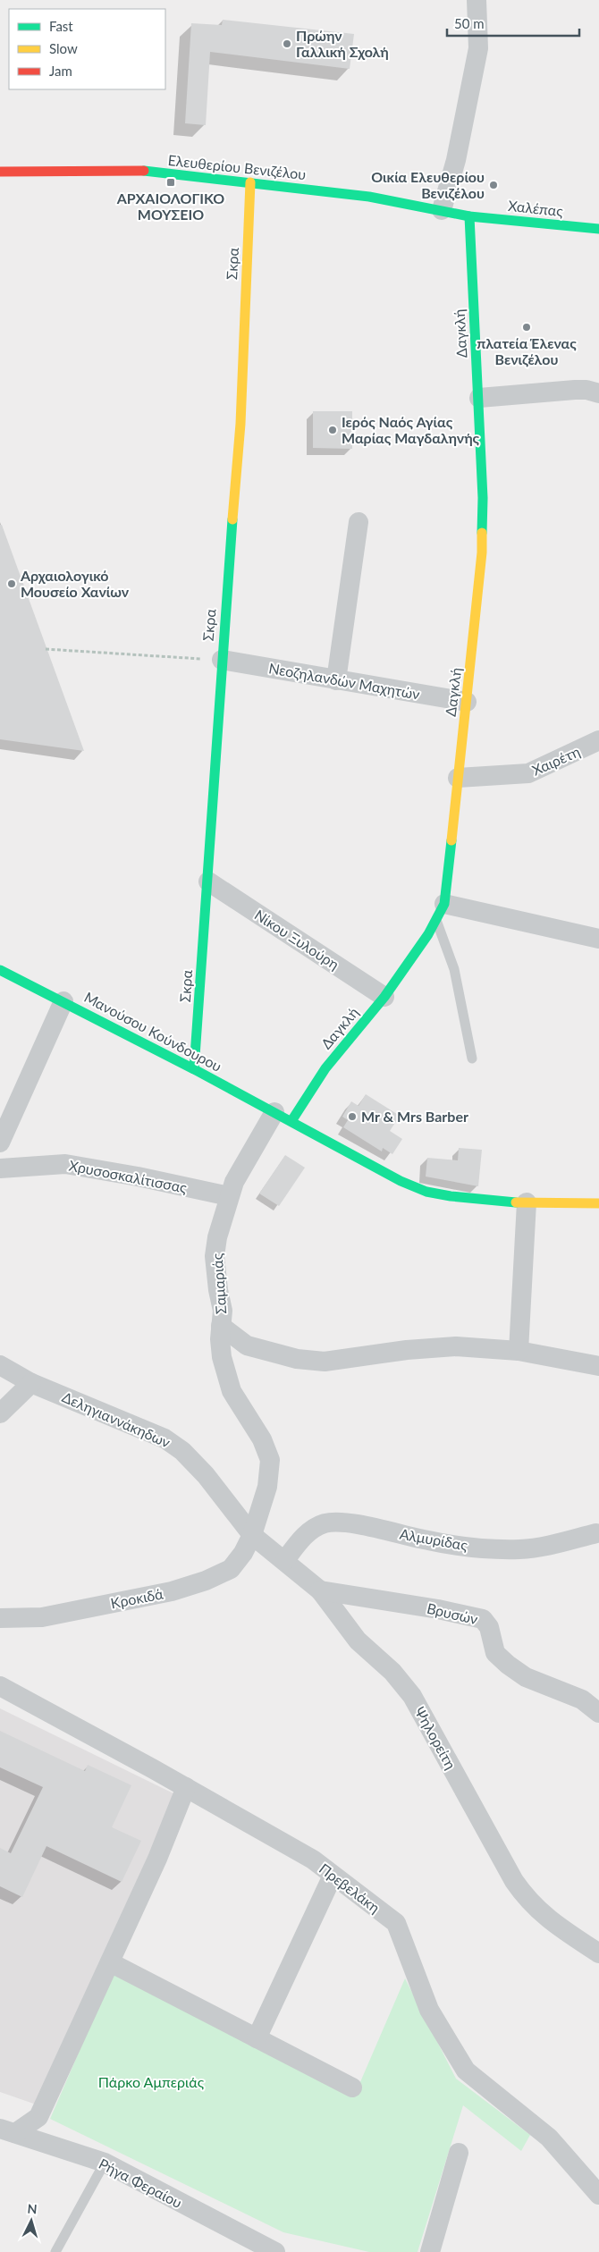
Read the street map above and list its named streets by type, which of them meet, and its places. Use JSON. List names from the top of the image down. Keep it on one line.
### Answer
{"streets":{"street":["Ελευθερίου Βενιζέλου","Χαλέπας","Σκρα","Δαγκλή","Νεοζηλανδών Μαχητών","Χαιρέτη","Νίκου Ξυλούρη","Μανούσου Κούνδουρου","Χρυσοσκαλίτισσας","Σαμαριάς","Δεληγιαννάκηδων","Αλμυρίδας","Κροκιδά","Βρυσών","Ψηλορείτη","Πρεβελάκη","Ρήγα Φεραίου"]},"crossings":[["Ελευθερίου Βενιζέλου","Χαλέπας"],["Ελευθερίου Βενιζέλου","Σκρα"],["Ελευθερίου Βενιζέλου","Δαγκλή"],["Χαλέπας","Δαγκλή"],["Σκρα","Νεοζηλανδών Μαχητών"],["Σκρα","Νίκου Ξυλούρη"],["Σκρα","Μανούσου Κούνδουρου"],["Δαγκλή","Νεοζηλανδών Μαχητών"],["Δαγκλή","Χαιρέτη"],["Δαγκλή","Νίκου Ξυλούρη"],["Δαγκλή","Μανούσου Κούνδουρου"],["Δαγκλή","Σαμαριάς"],["Μανούσου Κούνδουρου","Σαμαριάς"],["Χρυσοσκαλίτισσας","Σαμαριάς"],["Σαμαριάς","Δεληγιαννάκηδων"],["Σαμαριάς","Κροκιδά"],["Σαμαριάς","Ψηλορείτη"],["Δεληγιαννάκηδων","Κροκιδά"],["Δεληγιαννάκηδων","Ψηλορείτη"],["Αλμυρίδας","Ψηλορείτη"],["Κροκιδά","Ψηλορείτη"],["Βρυσών","Ψηλορείτη"]],"parks":["Πάρκο Αμπεριάς"],"places":{"other":["Πρώην Γαλλική Σχολή","Οικία Ελευθερίου Βενιζέλου","πλατεία Έλενας Βενιζέλου","Ιερός Ναός Αγίας Μαρίας Μαγδαληνής","Αρχαιολογικό Μουσείο Χανίων","Mr & Mrs Barber"],"transit":["ΑΡΧΑΙΟΛΟΓΙΚΟ ΜΟΥΣΕΙΟ"]},"legend":["Fast","Slow","Jam"],"scale_bar":"50 m","north":"top"}
